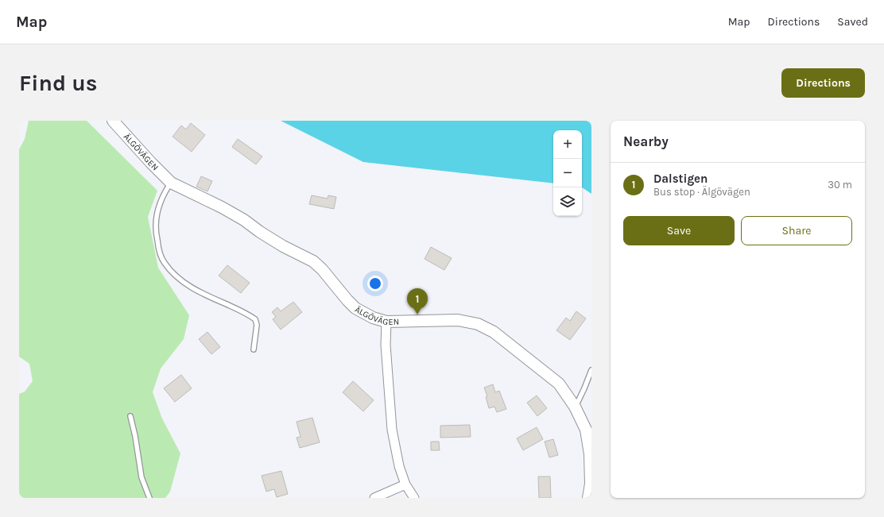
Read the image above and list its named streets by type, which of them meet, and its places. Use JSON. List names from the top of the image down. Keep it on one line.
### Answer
{"streets":{"street":["ÄLGÖVÄGEN"]},"page":{"header":"Map","nav":["Map","Directions","Saved"],"buttons":["Directions",["Save","Share"]],"title":"Find us","heading":"Nearby","map_buttons":["+","−"],"list":[{"mark":"1","name":"Dalstigen","note":"Bus stop · Älgövägen","value":"30 m"}],"pins":"1"}}
